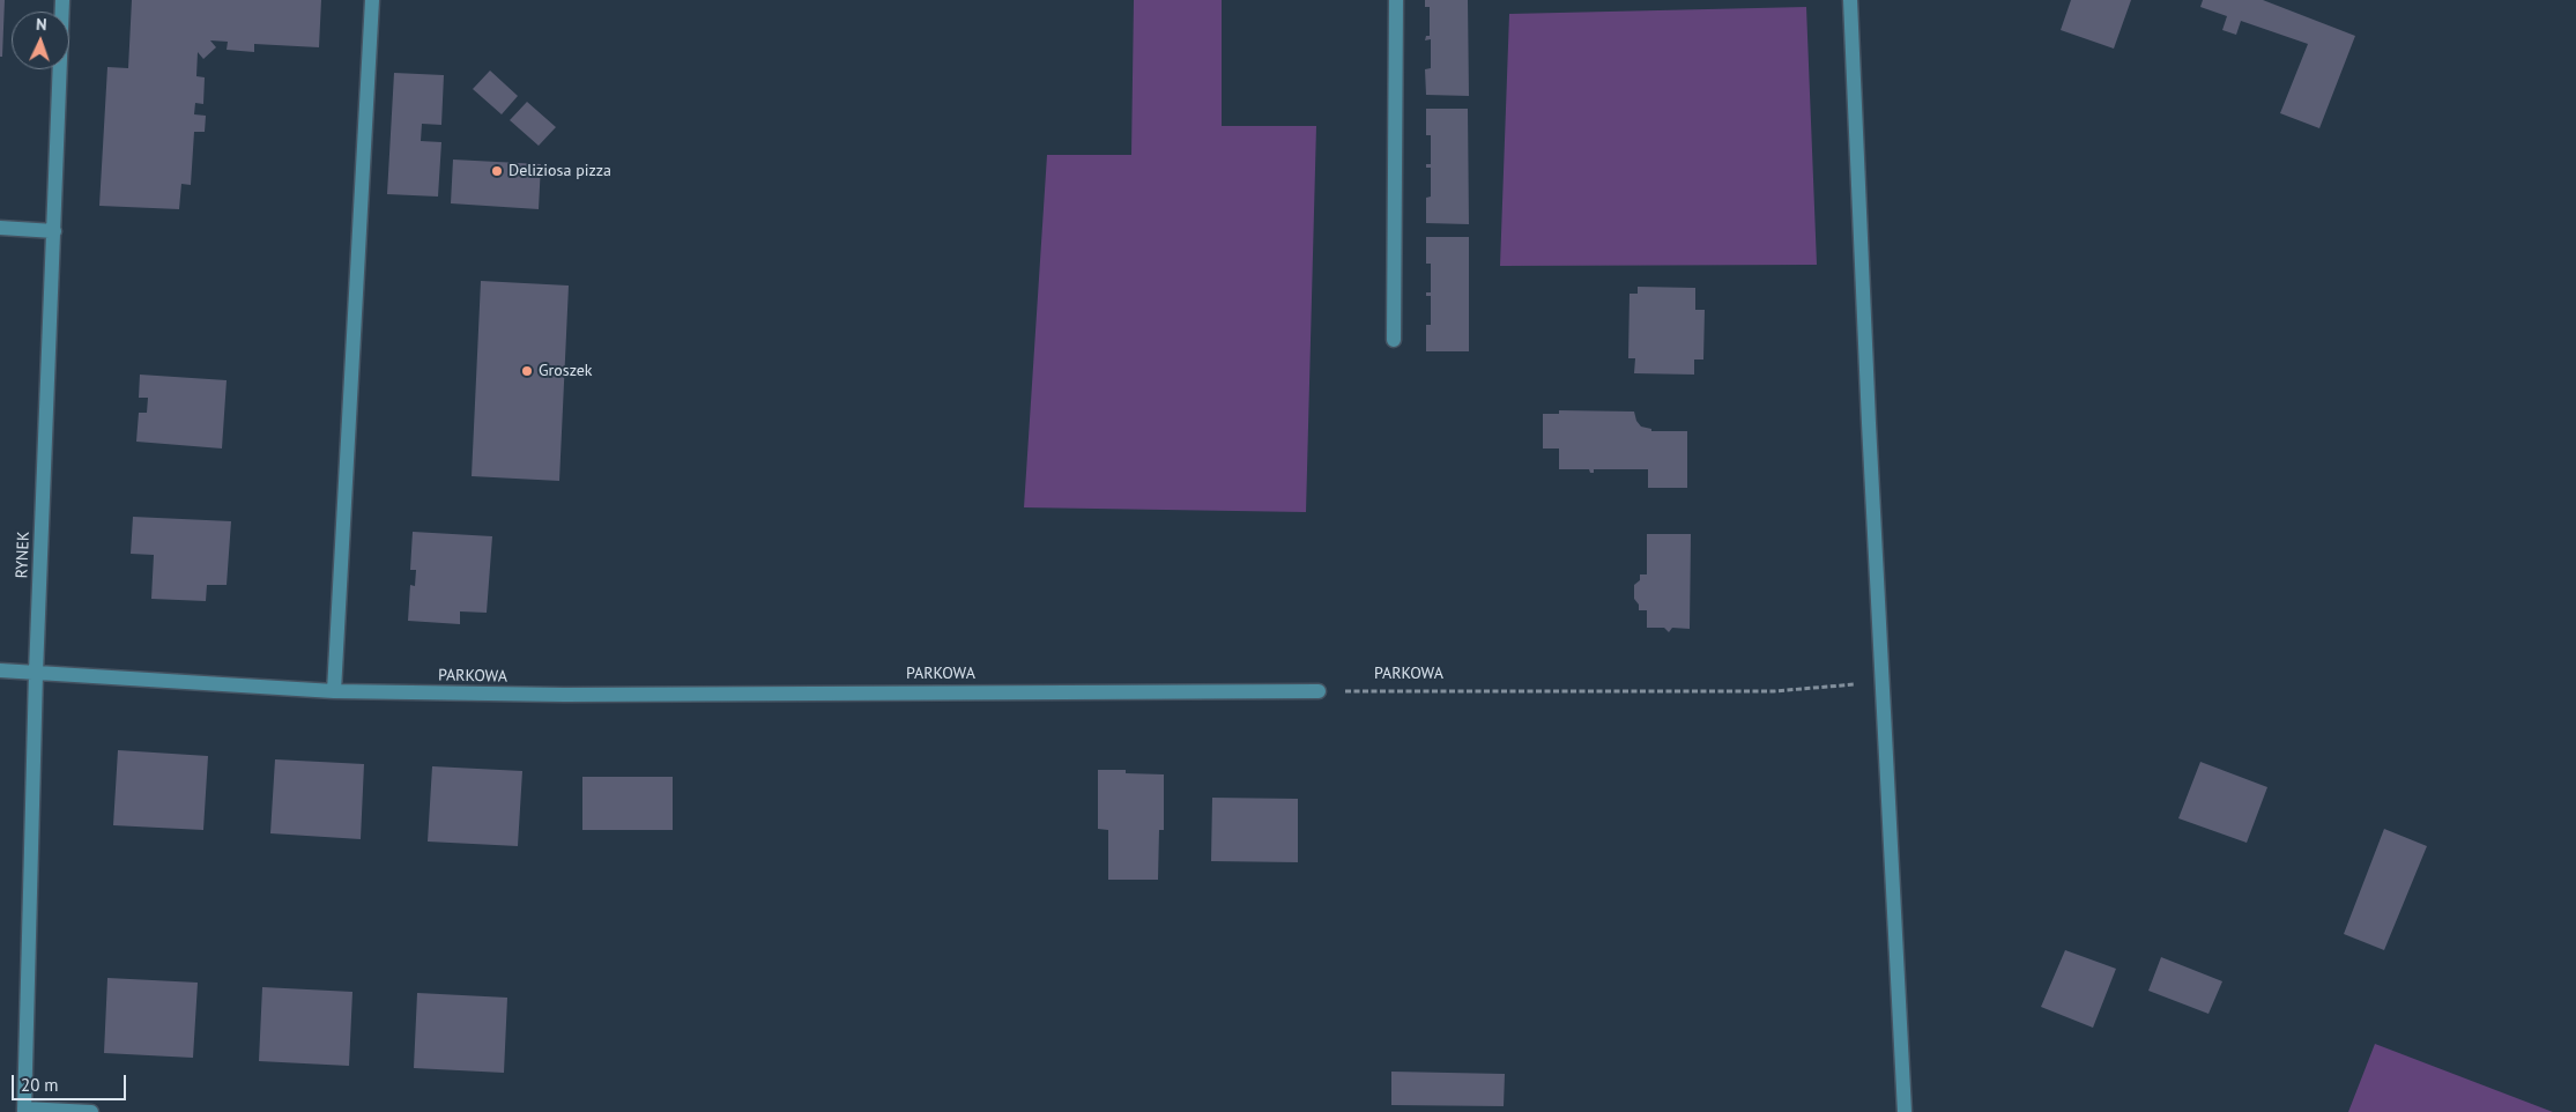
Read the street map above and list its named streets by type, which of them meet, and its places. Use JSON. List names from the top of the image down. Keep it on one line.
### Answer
{"streets":{"street":["RYNEK","PARKOWA"]},"crossings":[["RYNEK","PARKOWA"]],"places":["Deliziosa pizza","Groszek"],"scale_bar":"20 m","north":"top"}
